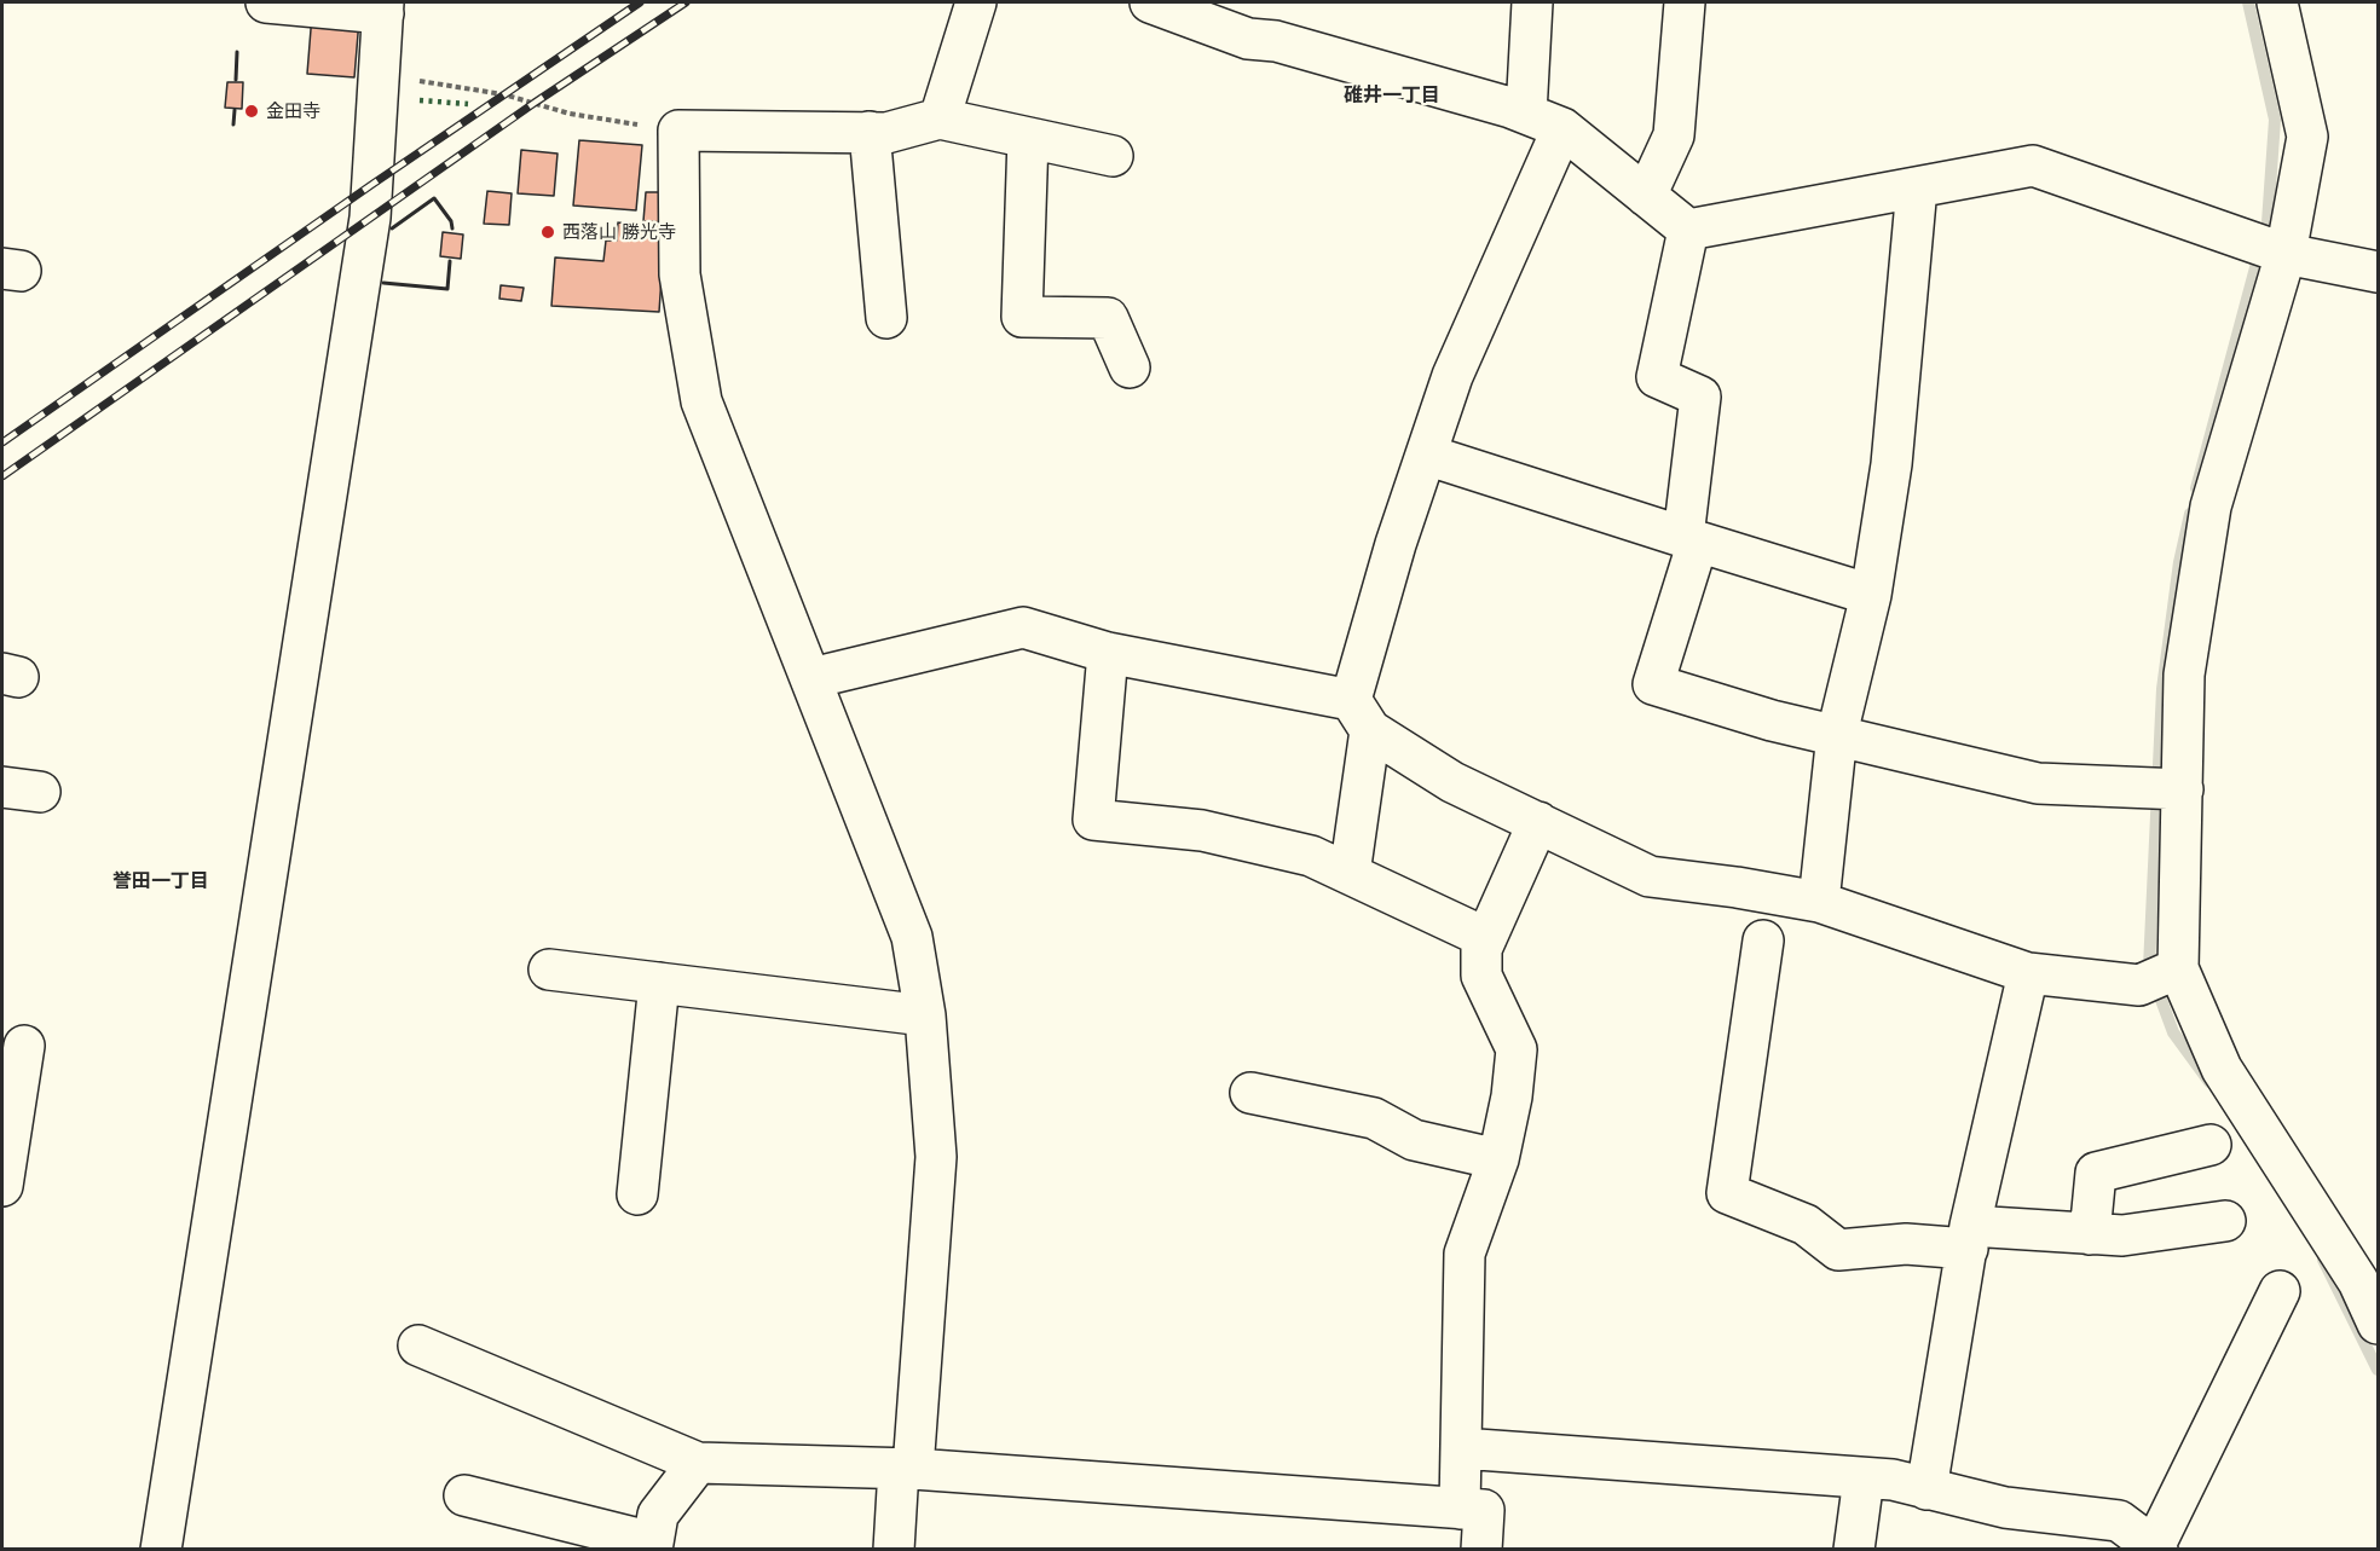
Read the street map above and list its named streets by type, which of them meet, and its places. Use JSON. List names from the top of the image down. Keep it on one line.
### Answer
{"districts":["碓井一丁目","誉田一丁目"],"places":["金田寺","西落山 勝光寺"]}
